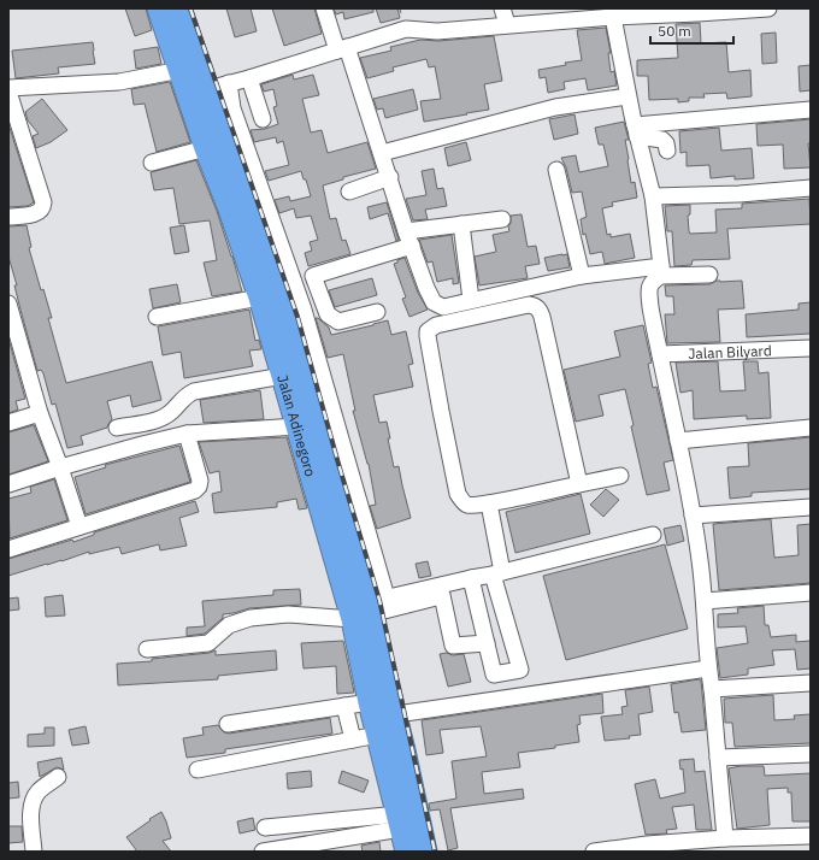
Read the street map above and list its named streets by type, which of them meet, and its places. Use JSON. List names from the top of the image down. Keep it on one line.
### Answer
{"streets":{"highway":["Jalan Adinegoro"],"street":["Jalan Bilyard"]},"scale_bar":"50 m"}
